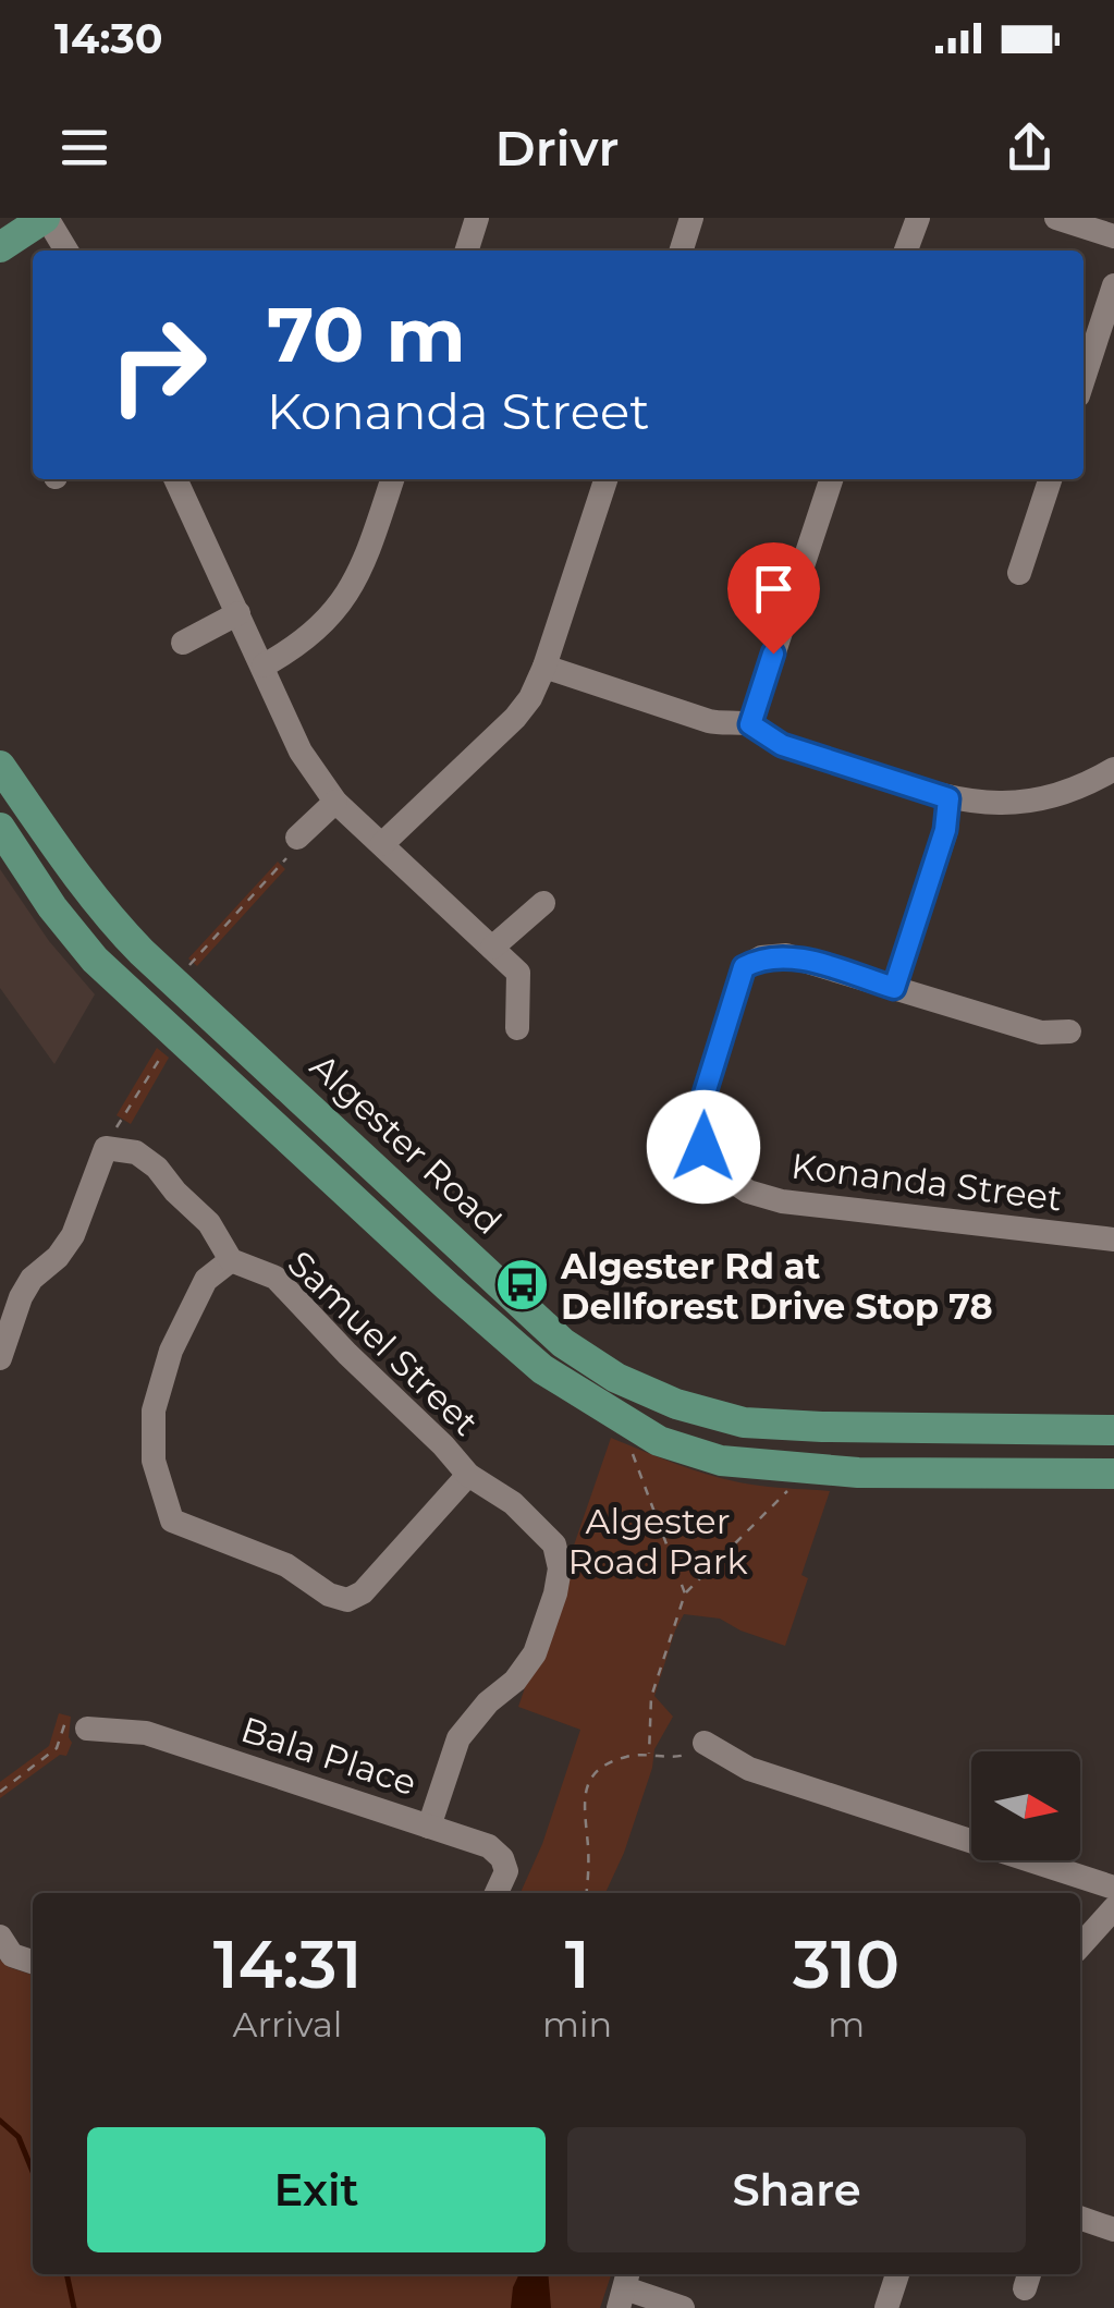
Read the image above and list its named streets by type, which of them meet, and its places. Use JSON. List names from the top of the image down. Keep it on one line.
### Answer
{"streets":{"main road":["Algester Road"],"street":["Konanda Street","Samuel Street","Bala Place"]},"crossings":[["Samuel Street","Bala Place"]],"parks":["Algester Road Park"],"places":{"bus stop":["Algester Rd at Dellforest Drive Stop 78"]},"north":"right","page":{"status":"14:30","header":"Drivr","turn":["70 m","Konanda Street"],"eta":["14:31","Arrival","1","min","310","m"],"buttons":["Exit","Share"]}}
